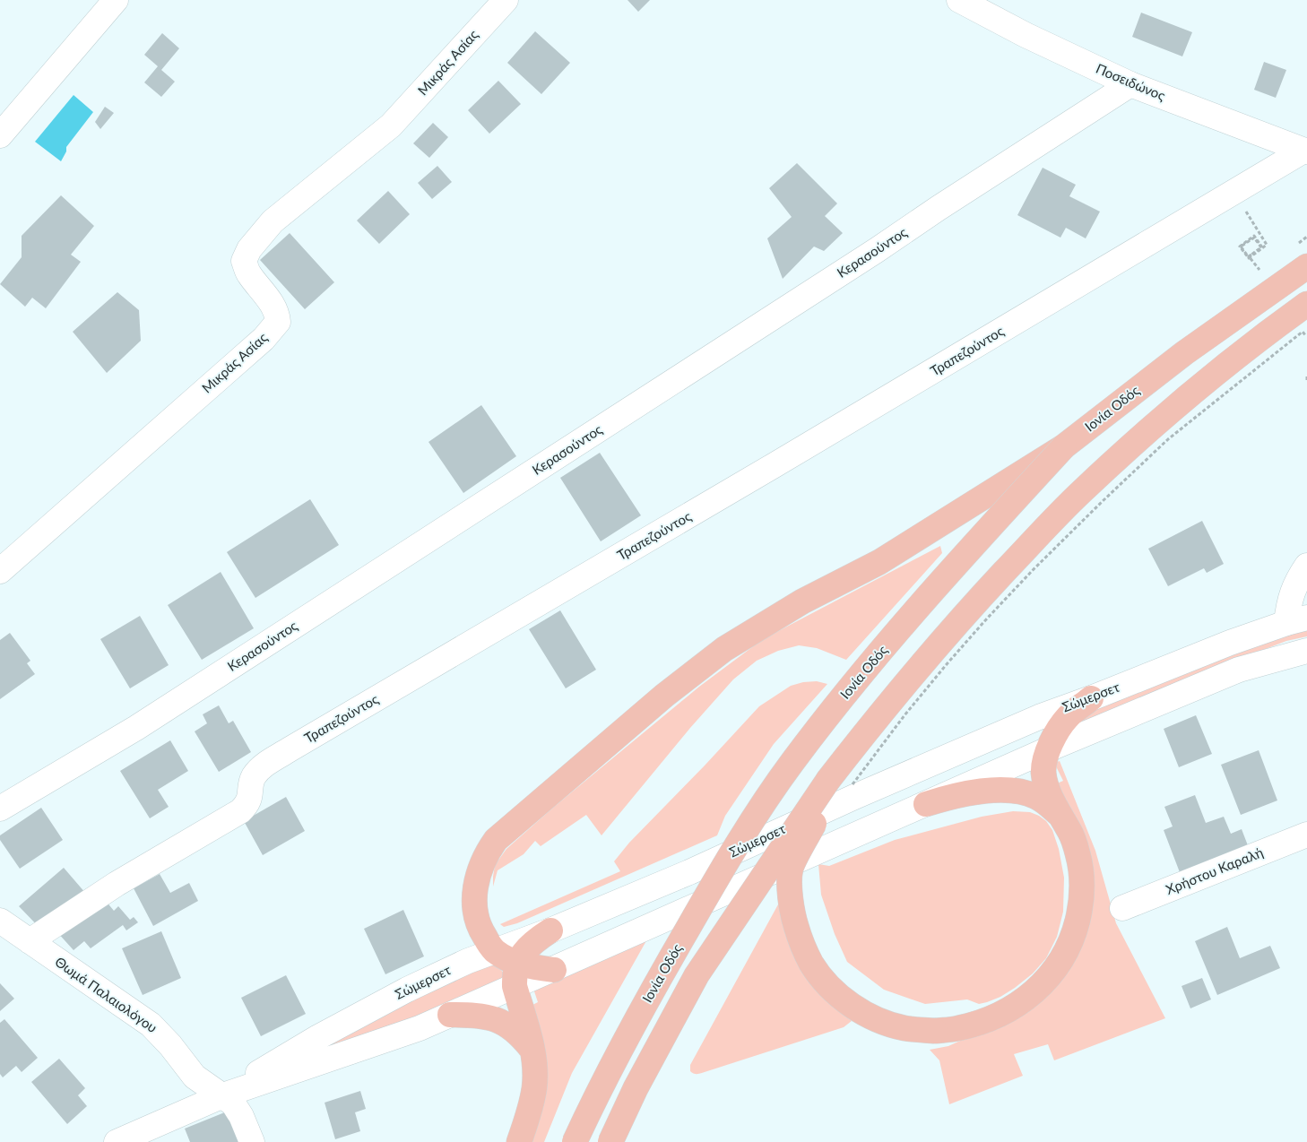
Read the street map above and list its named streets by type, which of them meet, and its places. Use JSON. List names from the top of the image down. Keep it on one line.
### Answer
{"streets":{"highway":["Ιονία Οδός"],"street":["Μικράς Ασίας","Ποσειδώνος","Κερασούντος","Τραπεζούντος","Σώμερσετ","Χρήστου Καραλή","Θωμά Παλαιολόγου"]},"crossings":[["Ποσειδώνος","Κερασούντος"],["Ποσειδώνος","Τραπεζούντος"],["Τραπεζούντος","Θωμά Παλαιολόγου"],["Σώμερσετ","Θωμά Παλαιολόγου"]]}
